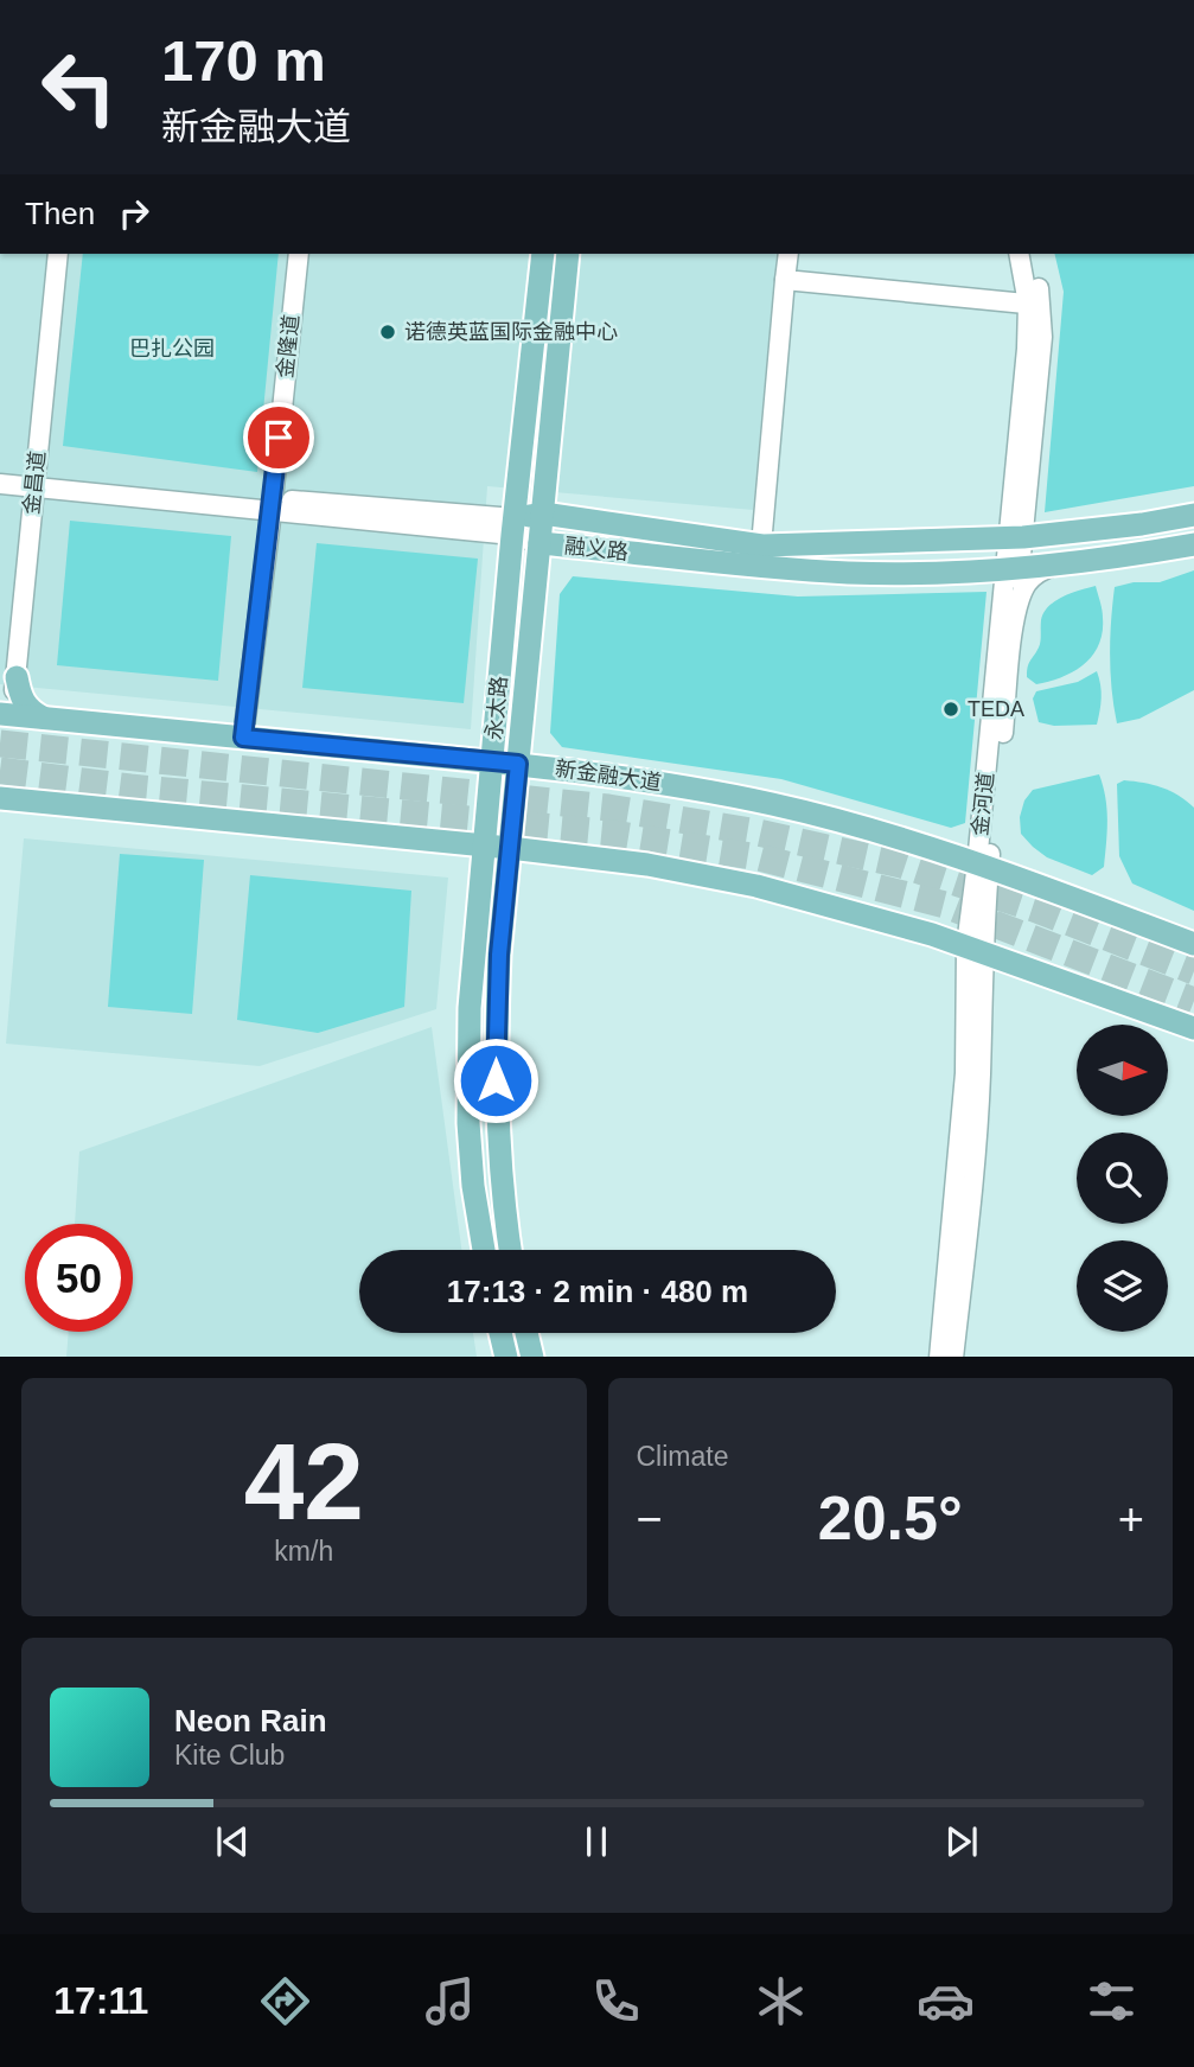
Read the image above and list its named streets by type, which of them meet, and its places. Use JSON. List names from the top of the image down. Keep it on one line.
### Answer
{"streets":{"main road":["融义路","永太路","新金融大道"],"street":["金隆道","金昌道","金河道"]},"crossings":[["金隆道","融义路"],["金隆道","新金融大道"],["金昌道","融义路"],["金昌道","新金融大道"],["融义路","永太路"],["融义路","金河道"],["永太路","新金融大道"],["新金融大道","金河道"]],"parks":["巴扎公园"],"places":["诺德英蓝国际金融中心","TEDA"],"north":"right","page":{"turn":["170 m","新金融大道"],"then":"Then","limit":"50","trip":"17:13 · 2 min · 480 m","tile":[["42","km/h"],"Climate"],"heat":["−","20.5°","+"],"song":["Neon Rain","Kite Club"],"tabs":"17:11"}}
